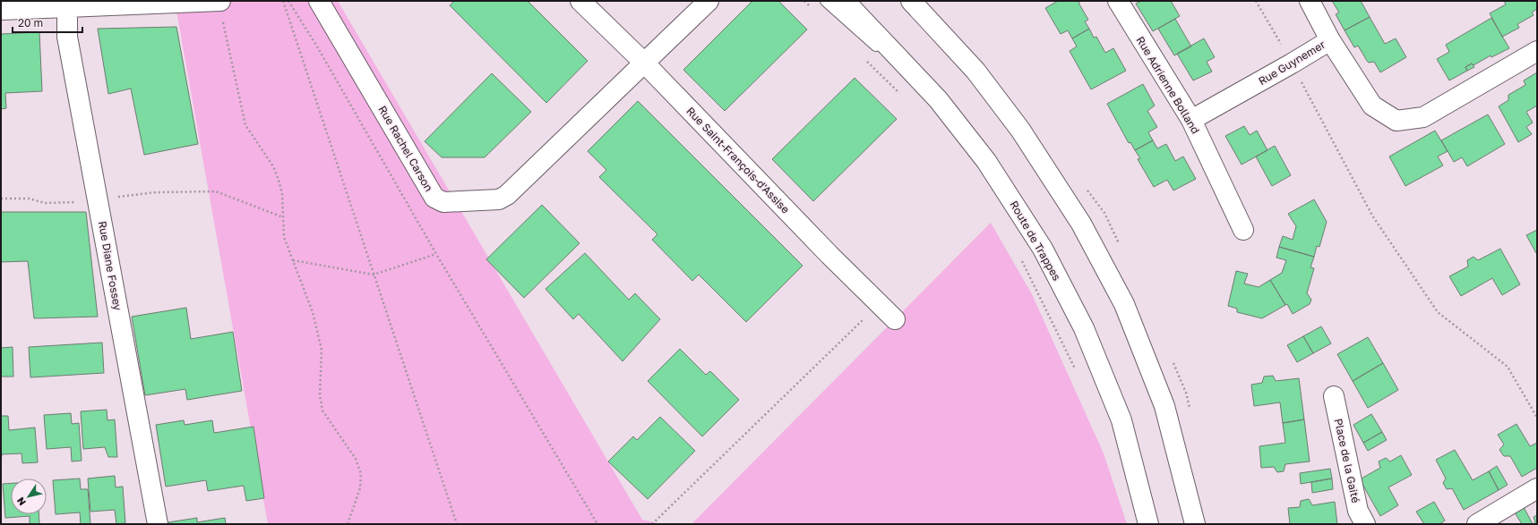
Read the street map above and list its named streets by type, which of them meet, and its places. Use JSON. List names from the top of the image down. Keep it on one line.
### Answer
{"streets":{"street":["Rue Guynemer","Rue Adrienne Bolland","Rue Rachel Carson","Rue Saint-François-d'Assise","Route de Trappes","Rue Diane Fossey","Place de la Gaité"]},"crossings":[["Rue Guynemer","Rue Adrienne Bolland"],["Rue Rachel Carson","Rue Saint-François-d'Assise"]],"scale_bar":"20 m","north":"bottom left"}
